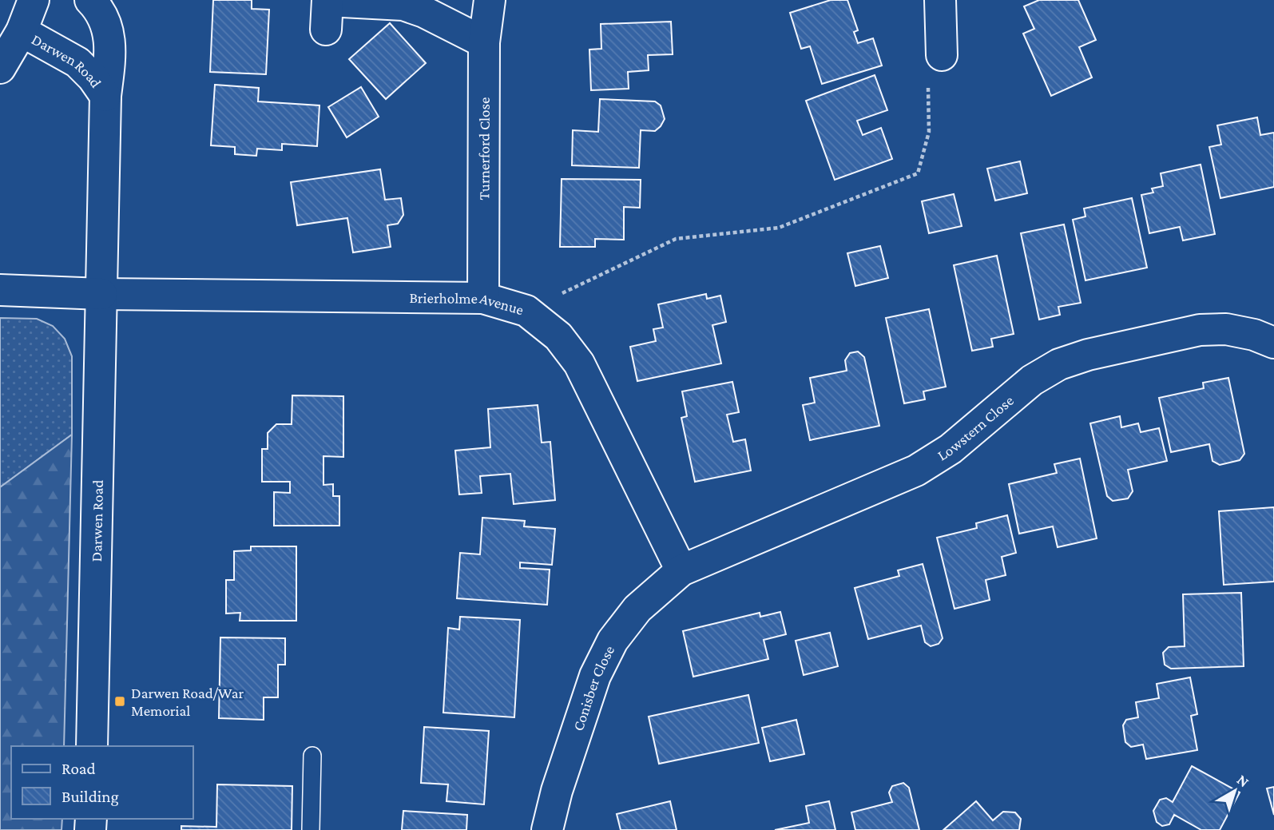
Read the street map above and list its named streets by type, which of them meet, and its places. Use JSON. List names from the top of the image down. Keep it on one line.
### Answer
{"streets":{"main road":["Darwen Road","Turnerford Close","Brierholme Avenue","Lowstern Close","Conisber Close"]},"crossings":[["Darwen Road","Brierholme Avenue"],["Turnerford Close","Brierholme Avenue"],["Brierholme Avenue","Lowstern Close"],["Brierholme Avenue","Conisber Close"],["Lowstern Close","Conisber Close"]],"places":{"transit":["Darwen Road/War Memorial"]},"legend":["Road","Building"],"north":"top right"}
